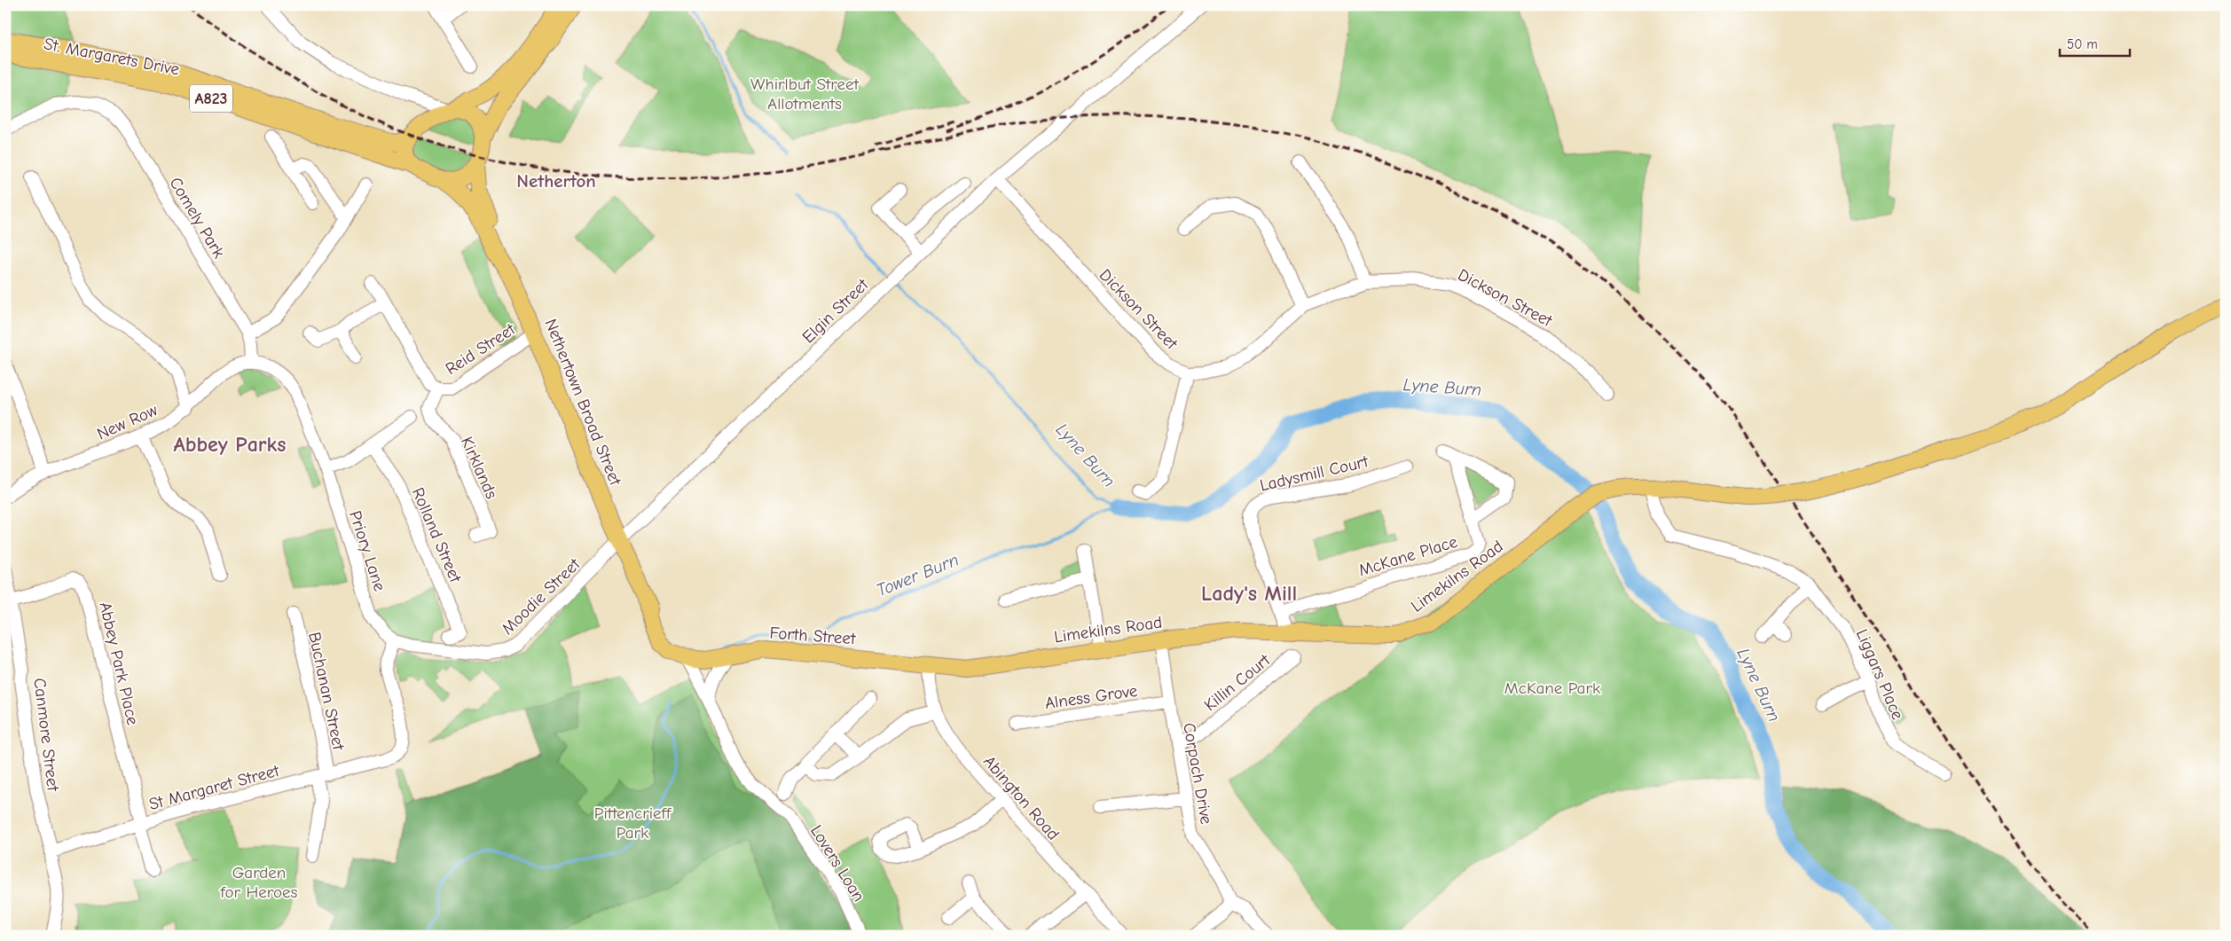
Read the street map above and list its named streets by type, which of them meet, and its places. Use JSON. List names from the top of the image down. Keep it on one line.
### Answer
{"streets":{"main road":["St. Margarets Drive","A823","Nethertown Broad Street","Limekilns Road","Forth Street"],"street":["Comely Park","Dickson Street","Elgin Street","Reid Street","New Row","Kirklands","Ladysmill Court","Rolland Street","Priory Lane","McKane Place","Moodie Street","Abbey Park Place","Liggars Place","Killin Court","Buchanan Street","Alness Grove","Canmore Street","Corpach Drive","St Margaret Street","Abington Road","Lovers Loan"]},"crossings":[["St. Margarets Drive","A823"],["St. Margarets Drive","Nethertown Broad Street"],["A823","Nethertown Broad Street"],["Comely Park","New Row"],["Comely Park","Priory Lane"],["Dickson Street","Elgin Street"],["Elgin Street","Nethertown Broad Street"],["Elgin Street","Moodie Street"],["Reid Street","Nethertown Broad Street"],["Reid Street","Kirklands"],["Nethertown Broad Street","Moodie Street"],["Nethertown Broad Street","Forth Street"],["Nethertown Broad Street","Lovers Loan"],["New Row","Priory Lane"],["Ladysmill Court","McKane Place"],["Ladysmill Court","Limekilns Road"],["Priory Lane","Moodie Street"],["Priory Lane","St Margaret Street"],["Limekilns Road","Forth Street"],["Limekilns Road","Liggars Place"],["Limekilns Road","Corpach Drive"],["Limekilns Road","Abington Road"],["Moodie Street","St Margaret Street"],["Forth Street","Abington Road"],["Forth Street","Lovers Loan"],["Abbey Park Place","Canmore Street"],["Abbey Park Place","St Margaret Street"],["Killin Court","Corpach Drive"],["Buchanan Street","St Margaret Street"],["Alness Grove","Corpach Drive"],["Canmore Street","St Margaret Street"]],"districts":["Netherton","Abbey Parks","Lady's Mill"],"water":["Lyne Burn","Tower Burn"],"parks":["Whirlbut Street Allotments","McKane Park","Pittencrieff Park","Garden for Heroes"],"scale_bar":"50 m"}
